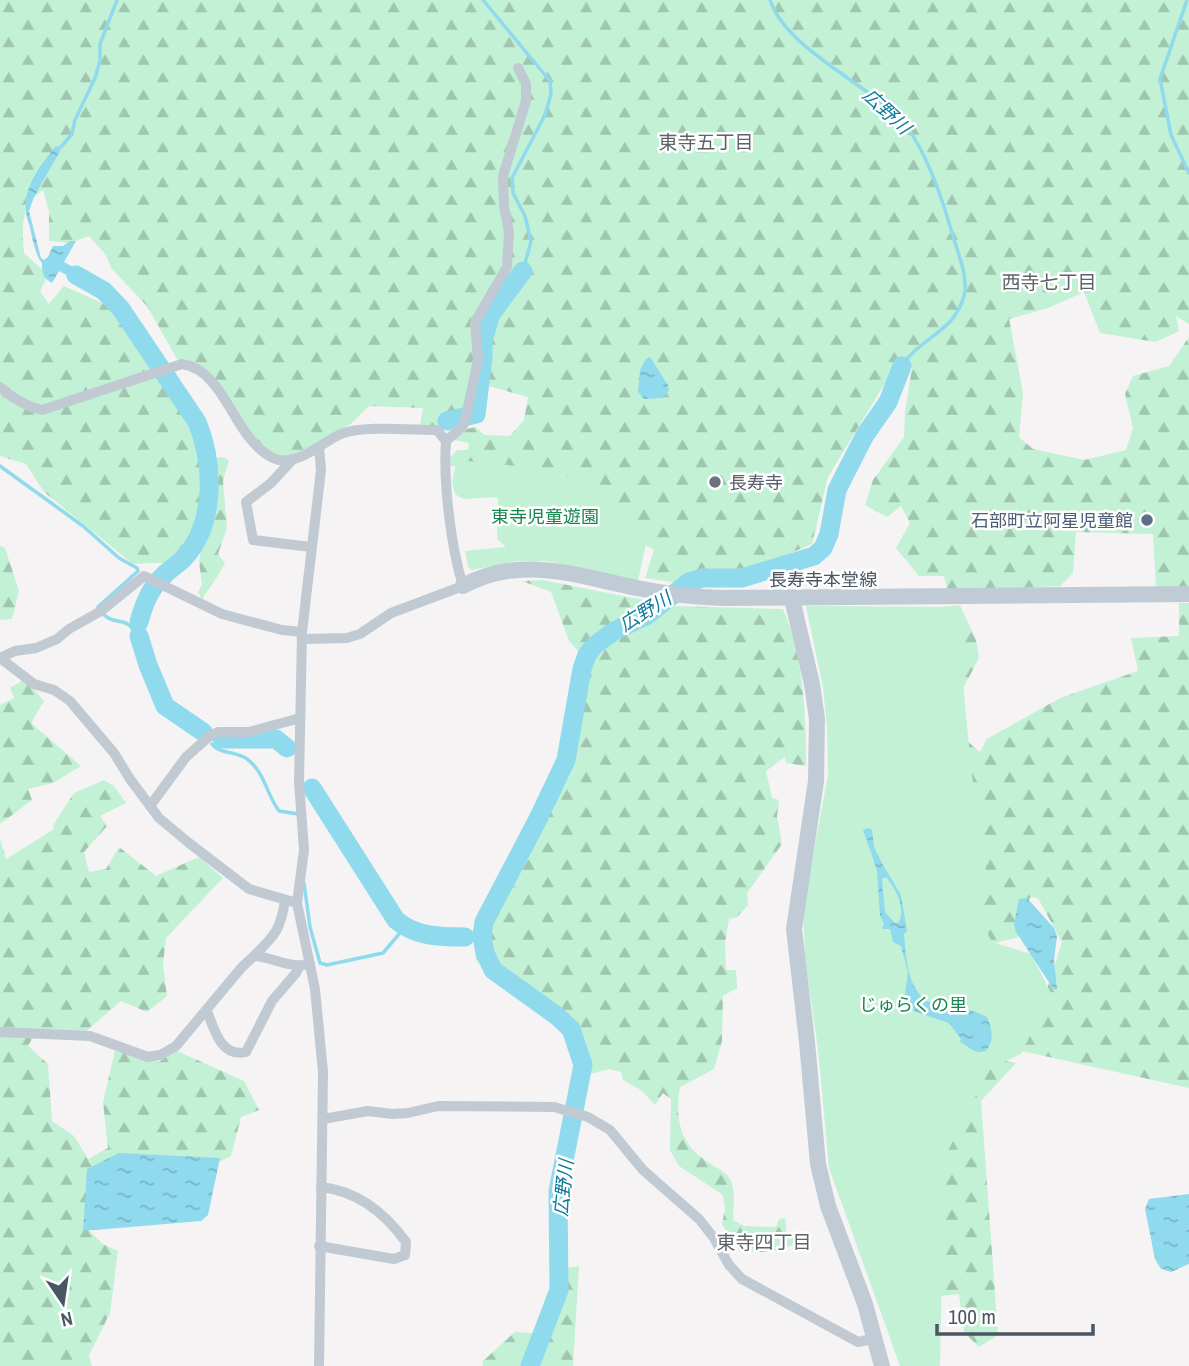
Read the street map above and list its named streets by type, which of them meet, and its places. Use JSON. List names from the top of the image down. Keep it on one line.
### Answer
{"streets":{"street":["長寿寺本堂線"]},"districts":["東寺五丁目","西寺七丁目","東寺四丁目"],"water":["広野川"],"parks":["東寺児童遊園","じゅらくの里"],"places":["長寿寺","石部町立阿星児童館"],"scale_bar":"100 m","north":"bottom"}
